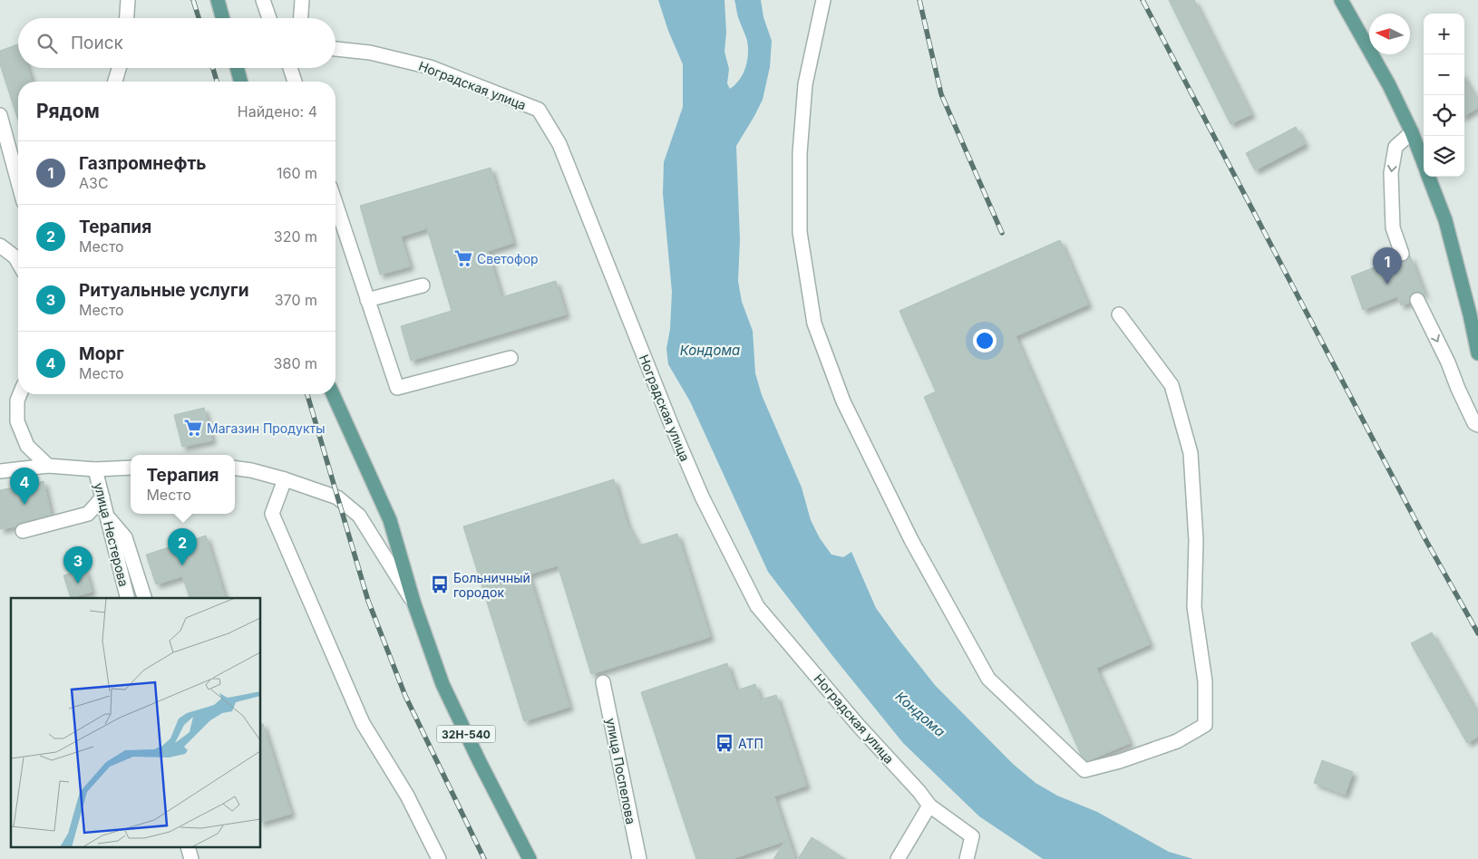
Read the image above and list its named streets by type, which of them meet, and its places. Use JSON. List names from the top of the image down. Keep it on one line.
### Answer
{"streets":{"main road":["32Н-540"],"street":["Ноградская улица","улица Нестерова","улица Поспелова"]},"water":["Кондома"],"places":{"supermarket":["Светофор","Магазин Продукты"],"bus stop":["Больничный городок","АТП"]},"north":"left","page":{"map_buttons":["+","−"],"search":"Поиск","heading":["Рядом","Найдено: 4"],"list":[{"mark":"1","name":"Газпромнефть","note":"АЗС","value":"160 m"},{"mark":"2","name":"Терапия","note":"Место","value":"320 m"},{"mark":"3","name":"Ритуальные услуги","note":"Место","value":"370 m"},{"mark":"4","name":"Морг","note":"Место","value":"380 m"}],"pins":["1","4","2","3"],"popup":["Терапия","Место"]}}
